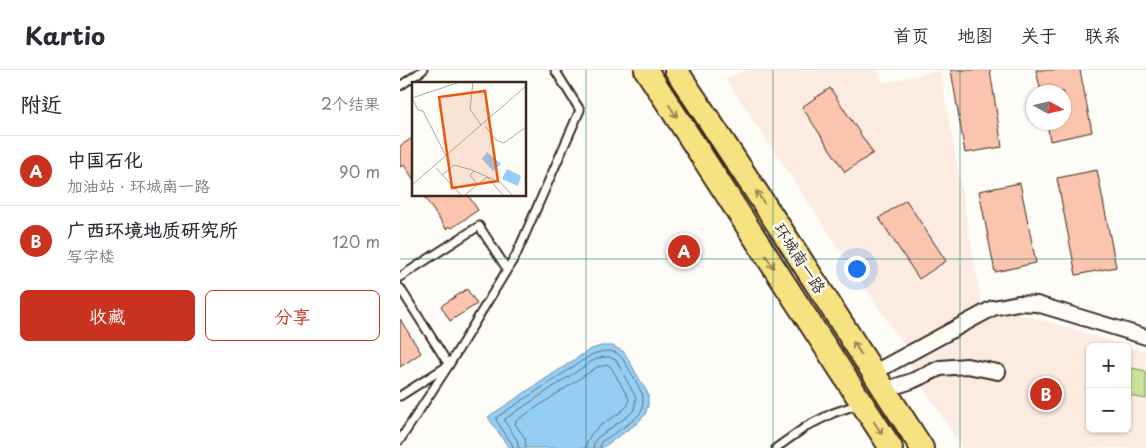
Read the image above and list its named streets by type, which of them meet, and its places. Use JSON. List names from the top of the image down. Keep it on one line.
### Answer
{"streets":{"main road":["环城南一路"]},"north":"right","page":{"header":"Kartio","nav":["首页","地图","关于","联系"],"heading":["附近","2个结果"],"list":[{"mark":"A","name":"中国石化","note":"加油站 · 环城南一路","value":"90 m"},{"mark":"B","name":"广西环境地质研究所","note":"写字楼","value":"120 m"}],"pins":["A","B"],"buttons":["收藏","分享"],"map_buttons":["+","−"]}}
